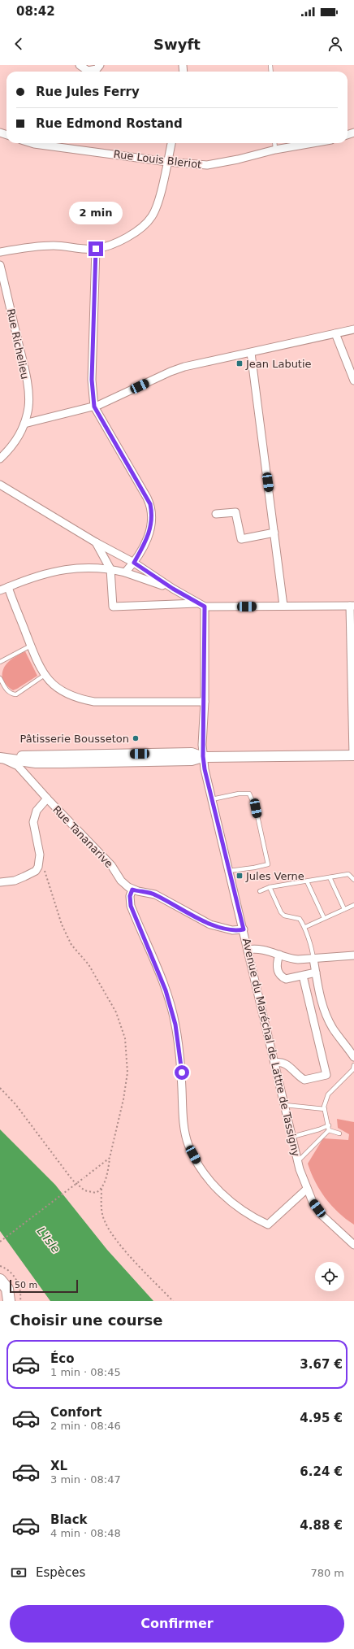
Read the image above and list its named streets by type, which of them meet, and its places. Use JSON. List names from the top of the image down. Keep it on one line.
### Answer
{"streets":{"street":["Rue Louis Bleriot","Rue Richelieu","Rue Tananarive","Avenue du Maréchal de Lattre de Tassigny"]},"water":["L'Isle"],"places":{"transit":["Jean Labutie","Jules Verne"],"other":["Pâtisserie Bousseton"]},"scale_bar":"50 m","page":{"status":"08:42","header":"Swyft","banner":["Rue Jules Ferry","Rue Edmond Rostand"],"bubble":"2 min","scale":"50 m","heading":"Choisir une course","list":[{"name":"Éco","note":"1 min · 08:45","value":"3.67 €"},{"name":"Confort","note":"2 min · 08:46","value":"4.95 €"},{"name":"XL","note":"3 min · 08:47","value":"6.24 €"},{"name":"Black","note":"4 min · 08:48","value":"4.88 €"}],"pay":["Espèces","780 m"],"buttons":"Confirmer"}}
